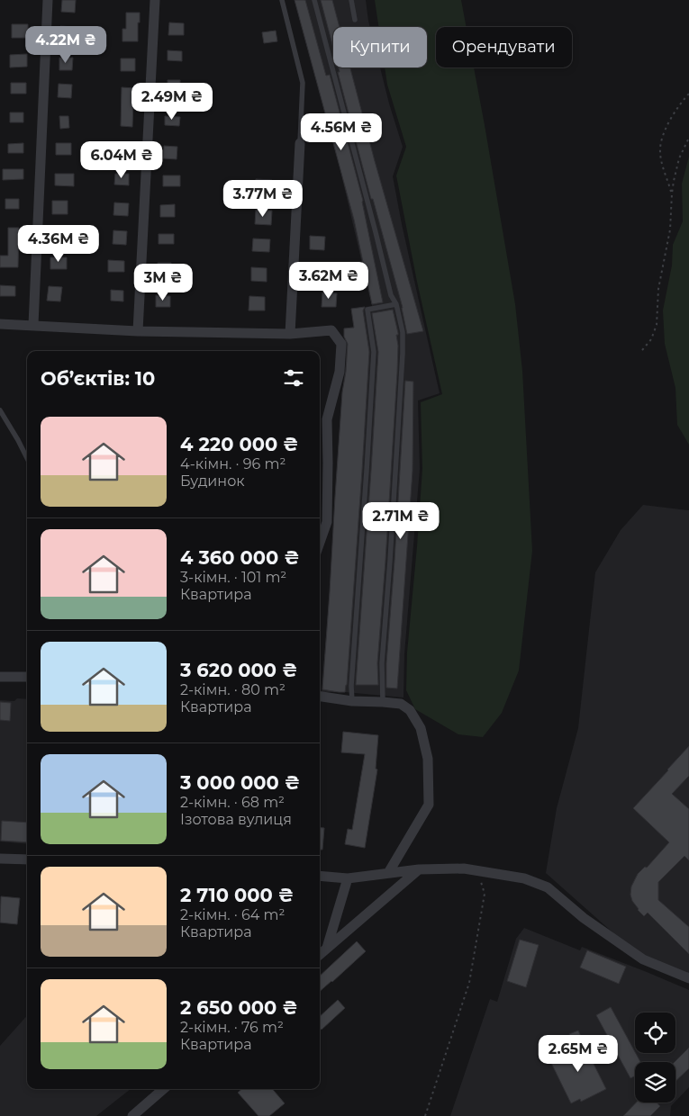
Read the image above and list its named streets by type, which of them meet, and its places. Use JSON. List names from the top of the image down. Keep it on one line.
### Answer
{"page":{"price":["4.22M ₴","2.49M ₴","4.56M ₴","6.04M ₴","3.77M ₴","4.36M ₴","3.62M ₴","3M ₴","2.71M ₴","2.65M ₴"],"chip":["Купити","Орендувати"],"heading":"Об’єктів: 10","list":[{"name":"4 220 000 ₴","note":"4-кімн. · 96 m² · Будинок"},{"name":"4 360 000 ₴","note":"3-кімн. · 101 m² · Квартира"},{"name":"3 620 000 ₴","note":"2-кімн. · 80 m² · Квартира"},{"name":"3 000 000 ₴","note":"2-кімн. · 68 m² · Ізотова вулиця"},{"name":"2 710 000 ₴","note":"2-кімн. · 64 m² · Квартира"},{"name":"2 650 000 ₴","note":"2-кімн. · 76 m² · Квартира"}]}}
